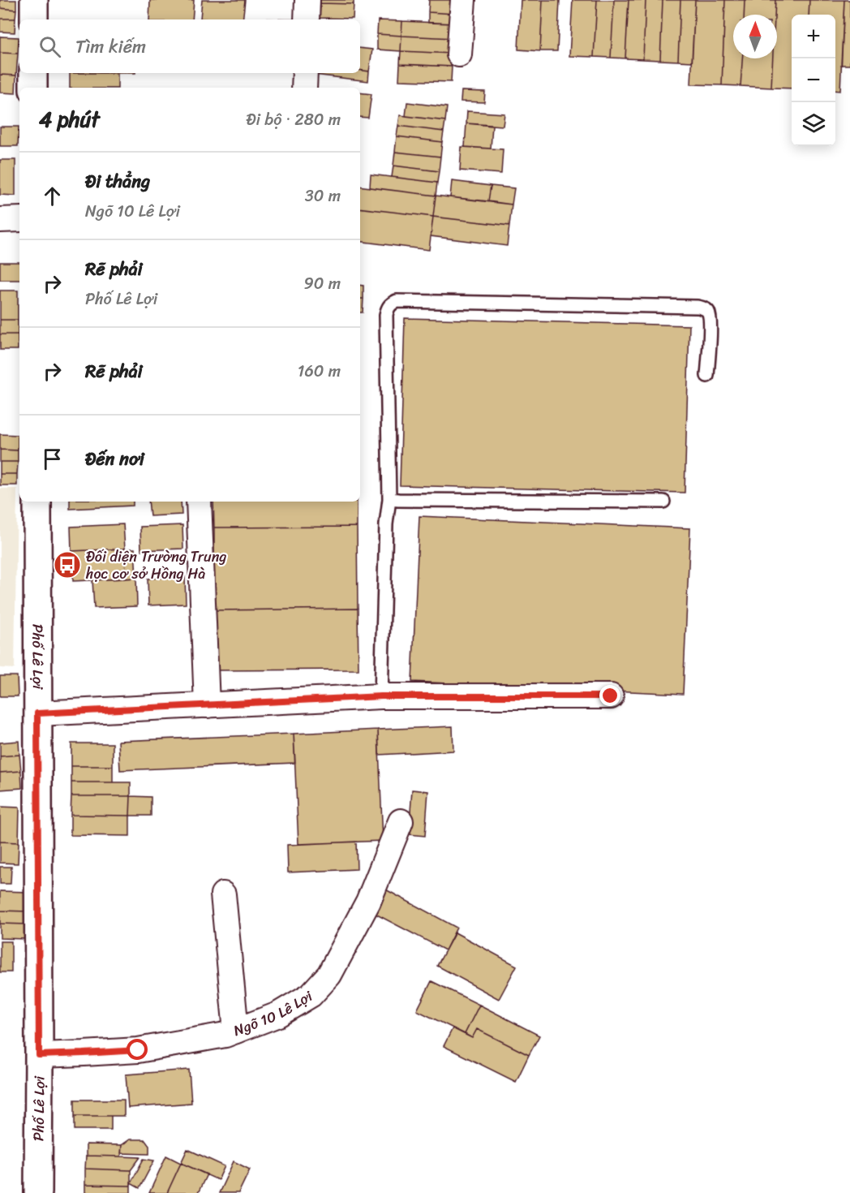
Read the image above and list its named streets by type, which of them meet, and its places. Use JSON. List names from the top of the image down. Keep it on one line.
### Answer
{"streets":{"main road":["Phố Lê Lợi"],"street":["Ngõ 10 Lê Lợi"]},"crossings":[["Phố Lê Lợi","Ngõ 10 Lê Lợi"]],"places":{"bus stop":["Đối diện Trường Trung học cơ sở Hồng Hà"]},"north":"top","page":{"map_buttons":["+","−"],"search":"Tìm kiếm","heading":["4 phút","Đi bộ · 280 m"],"list":[["Đi thẳng","Ngõ 10 Lê Lợi","30 m"],["Rẽ phải","Phố Lê Lợi","90 m"],["Rẽ phải","160 m"],"Đến nơi"]}}
